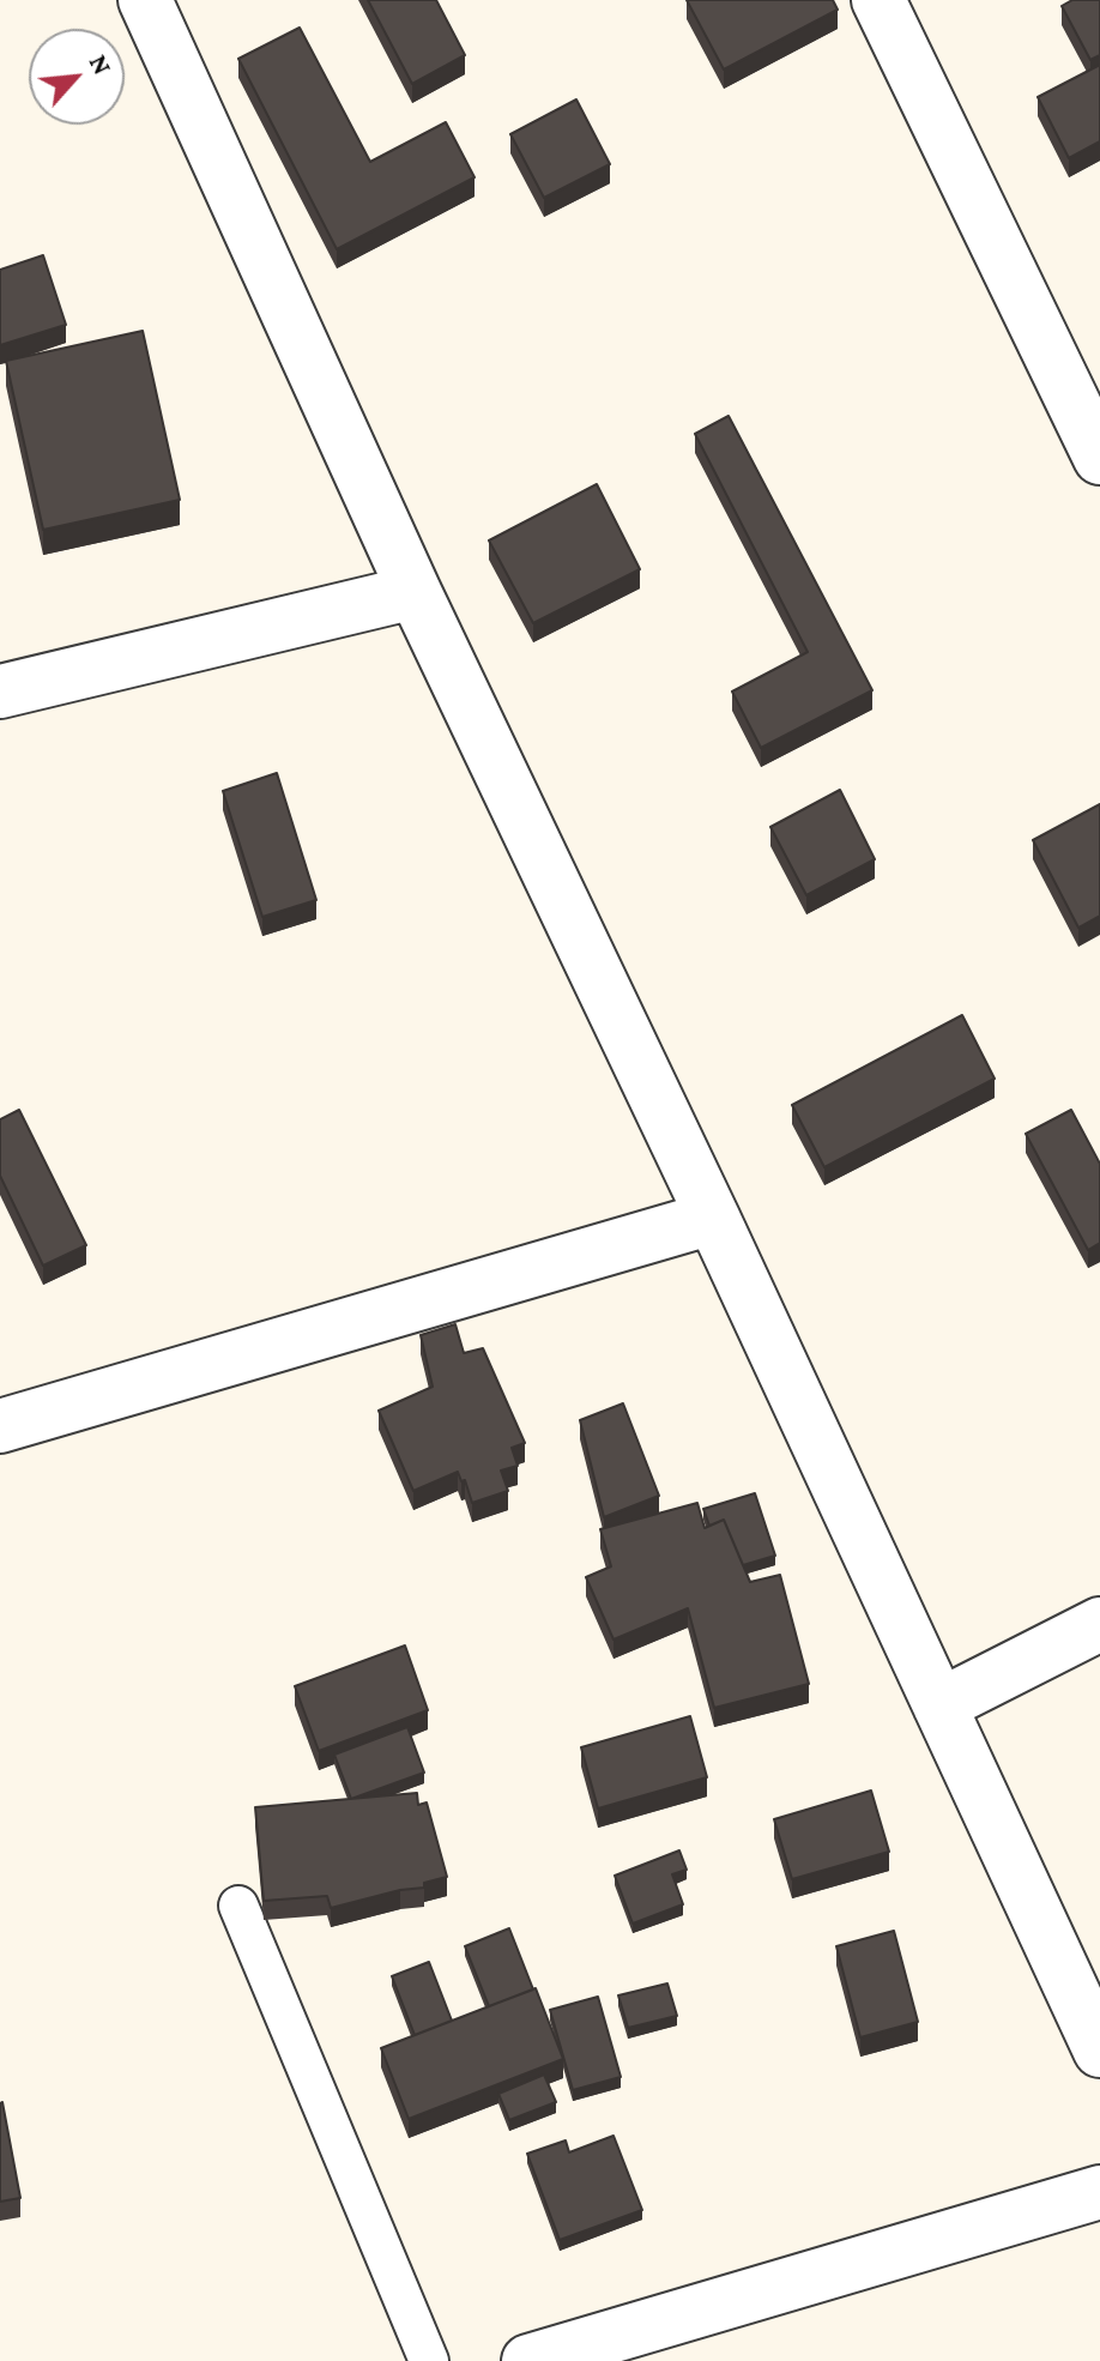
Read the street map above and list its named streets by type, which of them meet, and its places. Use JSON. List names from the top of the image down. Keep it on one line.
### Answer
{"north":"top right"}
